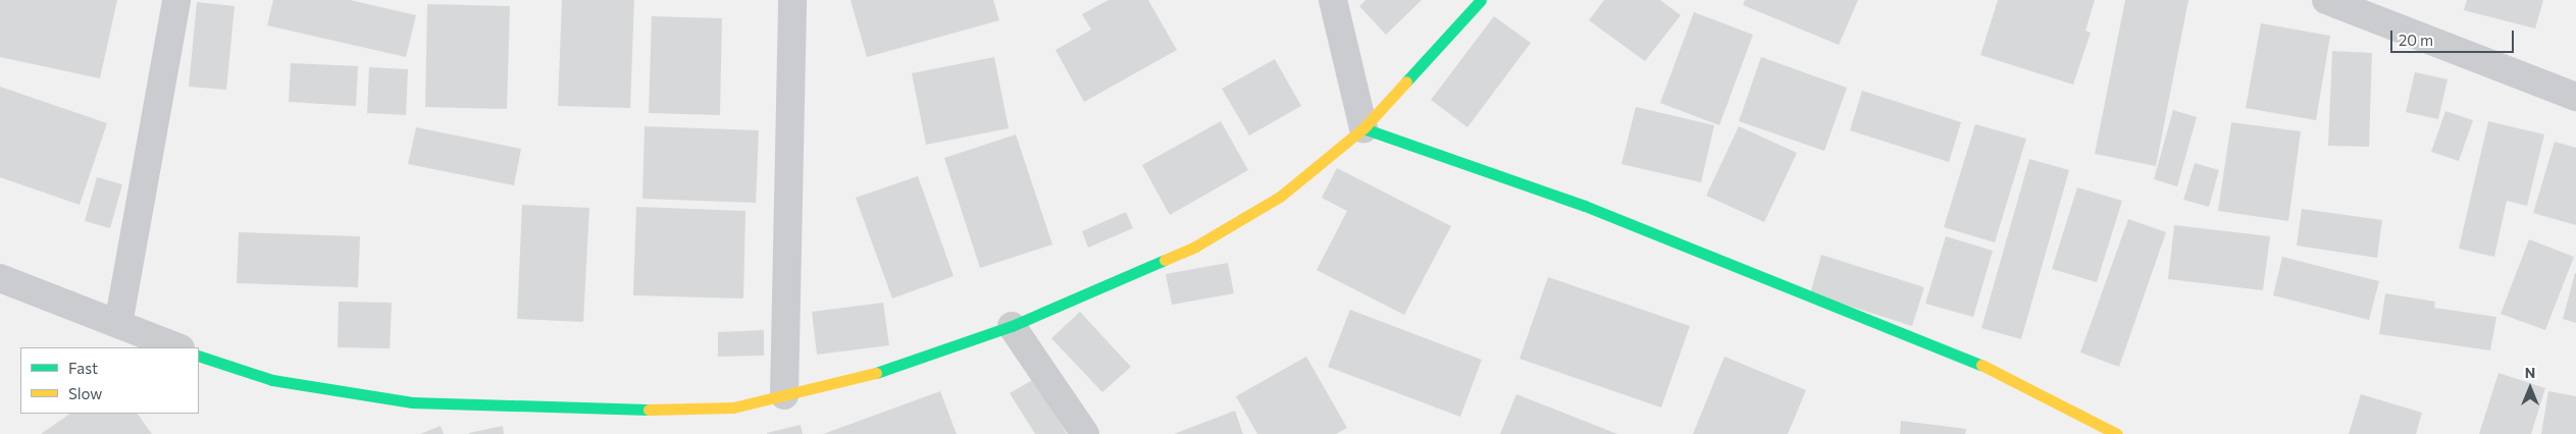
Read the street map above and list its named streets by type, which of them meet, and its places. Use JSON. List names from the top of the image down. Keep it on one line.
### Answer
{"legend":["Fast","Slow"],"scale_bar":"20 m","north":"top"}
